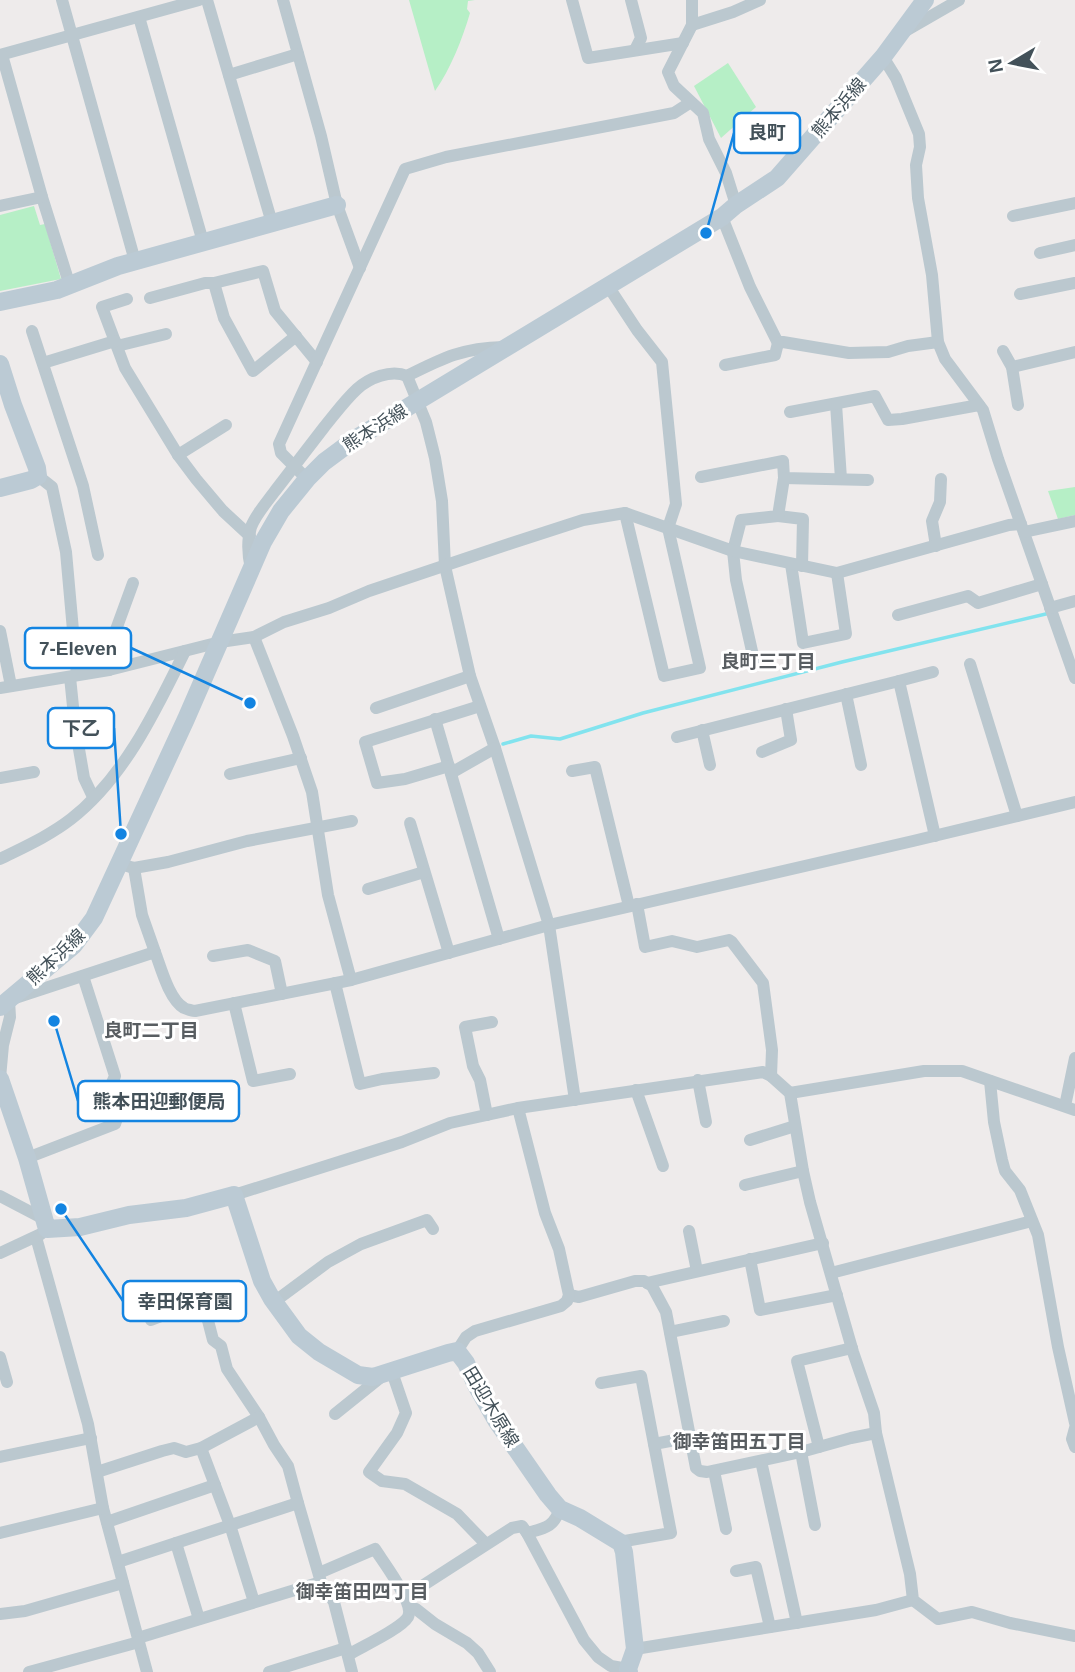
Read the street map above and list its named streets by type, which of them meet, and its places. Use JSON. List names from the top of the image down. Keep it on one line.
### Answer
{"streets":{"main road":["熊本浜線","田迎木原線"]},"districts":["良町三丁目","良町二丁目","御幸笛田五丁目","御幸笛田四丁目"],"places":["良町","7-Eleven","下乙","熊本田迎郵便局","幸田保育園"],"north":"left"}
